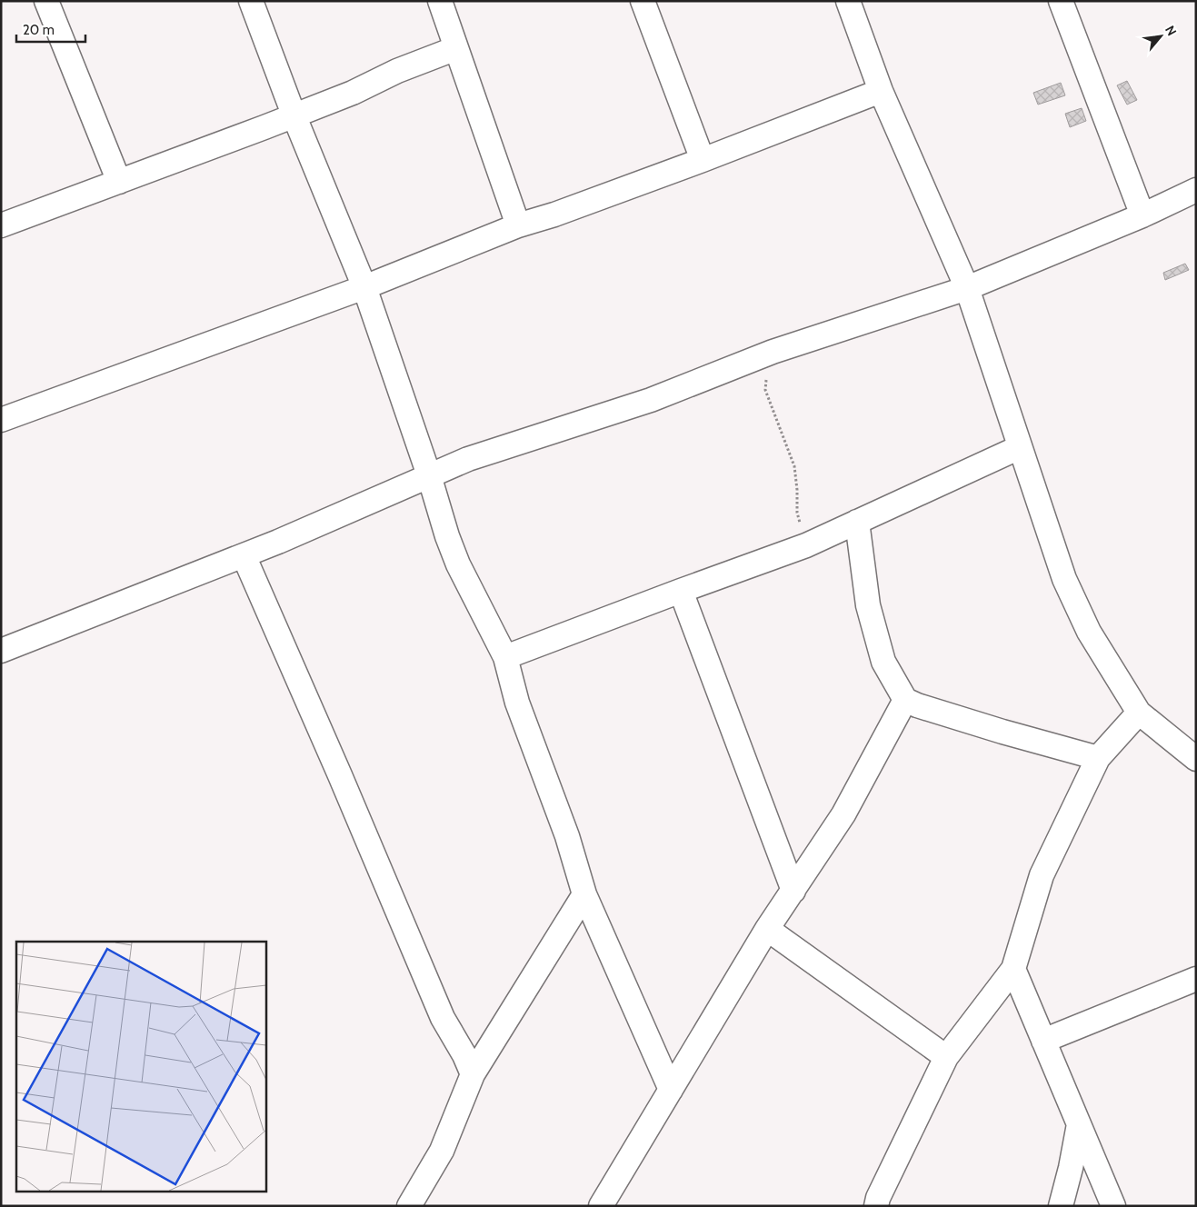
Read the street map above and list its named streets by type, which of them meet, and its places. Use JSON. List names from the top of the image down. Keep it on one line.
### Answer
{"scale_bar":"20 m","north":"top right"}
